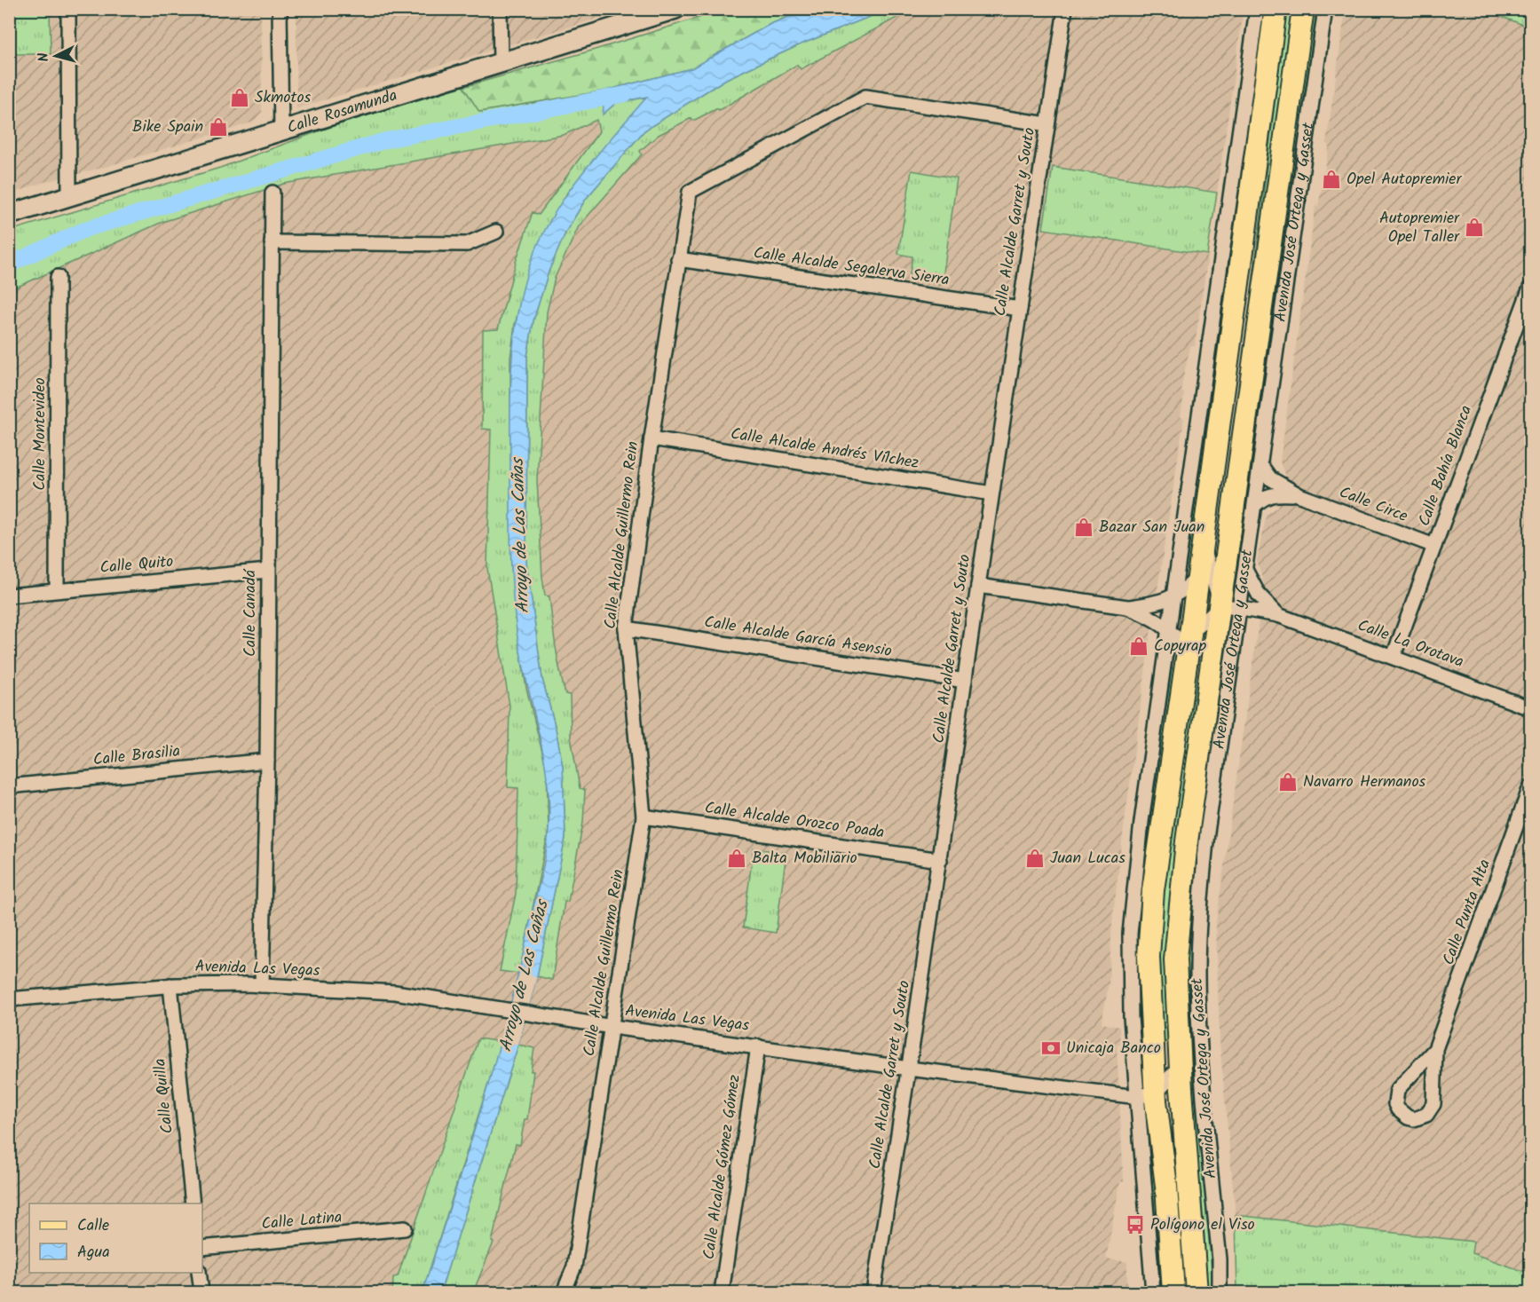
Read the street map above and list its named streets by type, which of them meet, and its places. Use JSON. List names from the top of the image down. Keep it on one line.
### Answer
{"streets":{"main road":["Calle Rosamunda","Avenida José Ortega y Gasset"],"street":["Calle Alcalde Garret y Souto","Calle Alcalde Segalerva Sierra","Calle Montevideo","Calle Alcalde Andrés Vílchez","Calle Bahía Blanca","Calle Circe","Calle Alcalde Guillermo Rein","Calle Quito","Calle Canadá","Calle Alcalde García Asensio","Calle La Orotava","Calle Brasilia","Calle Alcalde Orozco Poada","Calle Punta Alta","Avenida Las Vegas","Calle Quilla","Calle Alcalde Gómez Gómez","Calle Latina"]},"crossings":[["Calle Alcalde Garret y Souto","Calle Alcalde Segalerva Sierra"],["Calle Alcalde Garret y Souto","Calle Alcalde Andrés Vílchez"],["Calle Alcalde Garret y Souto","Calle Alcalde Guillermo Rein"],["Calle Alcalde Garret y Souto","Calle Alcalde García Asensio"],["Calle Alcalde Garret y Souto","Calle Alcalde Orozco Poada"],["Calle Alcalde Garret y Souto","Avenida Las Vegas"],["Avenida José Ortega y Gasset","Calle Circe"],["Avenida José Ortega y Gasset","Calle La Orotava"],["Calle Alcalde Segalerva Sierra","Calle Alcalde Guillermo Rein"],["Calle Montevideo","Calle Quito"],["Calle Alcalde Andrés Vílchez","Calle Alcalde Guillermo Rein"],["Calle Bahía Blanca","Calle Circe"],["Calle Bahía Blanca","Calle La Orotava"],["Calle Alcalde Guillermo Rein","Calle Alcalde García Asensio"],["Calle Alcalde Guillermo Rein","Calle Alcalde Orozco Poada"],["Calle Alcalde Guillermo Rein","Avenida Las Vegas"],["Calle Quito","Calle Canadá"],["Calle Canadá","Calle Brasilia"],["Calle Canadá","Avenida Las Vegas"],["Avenida Las Vegas","Calle Quilla"],["Avenida Las Vegas","Calle Alcalde Gómez Gómez"]],"water":["Arroyo de Las Cañas"],"places":{"shop":["Skmotos","Bike Spain","Opel Autopremier","Autopremier Opel Taller","Bazar San Juan","Copyrap","Navarro Hermanos","Balta Mobiliario","Juan Lucas"],"bank":["Unicaja Banco"],"bus stop":["Polígono el Viso"]},"legend":["Calle","Agua"],"north":"left"}
